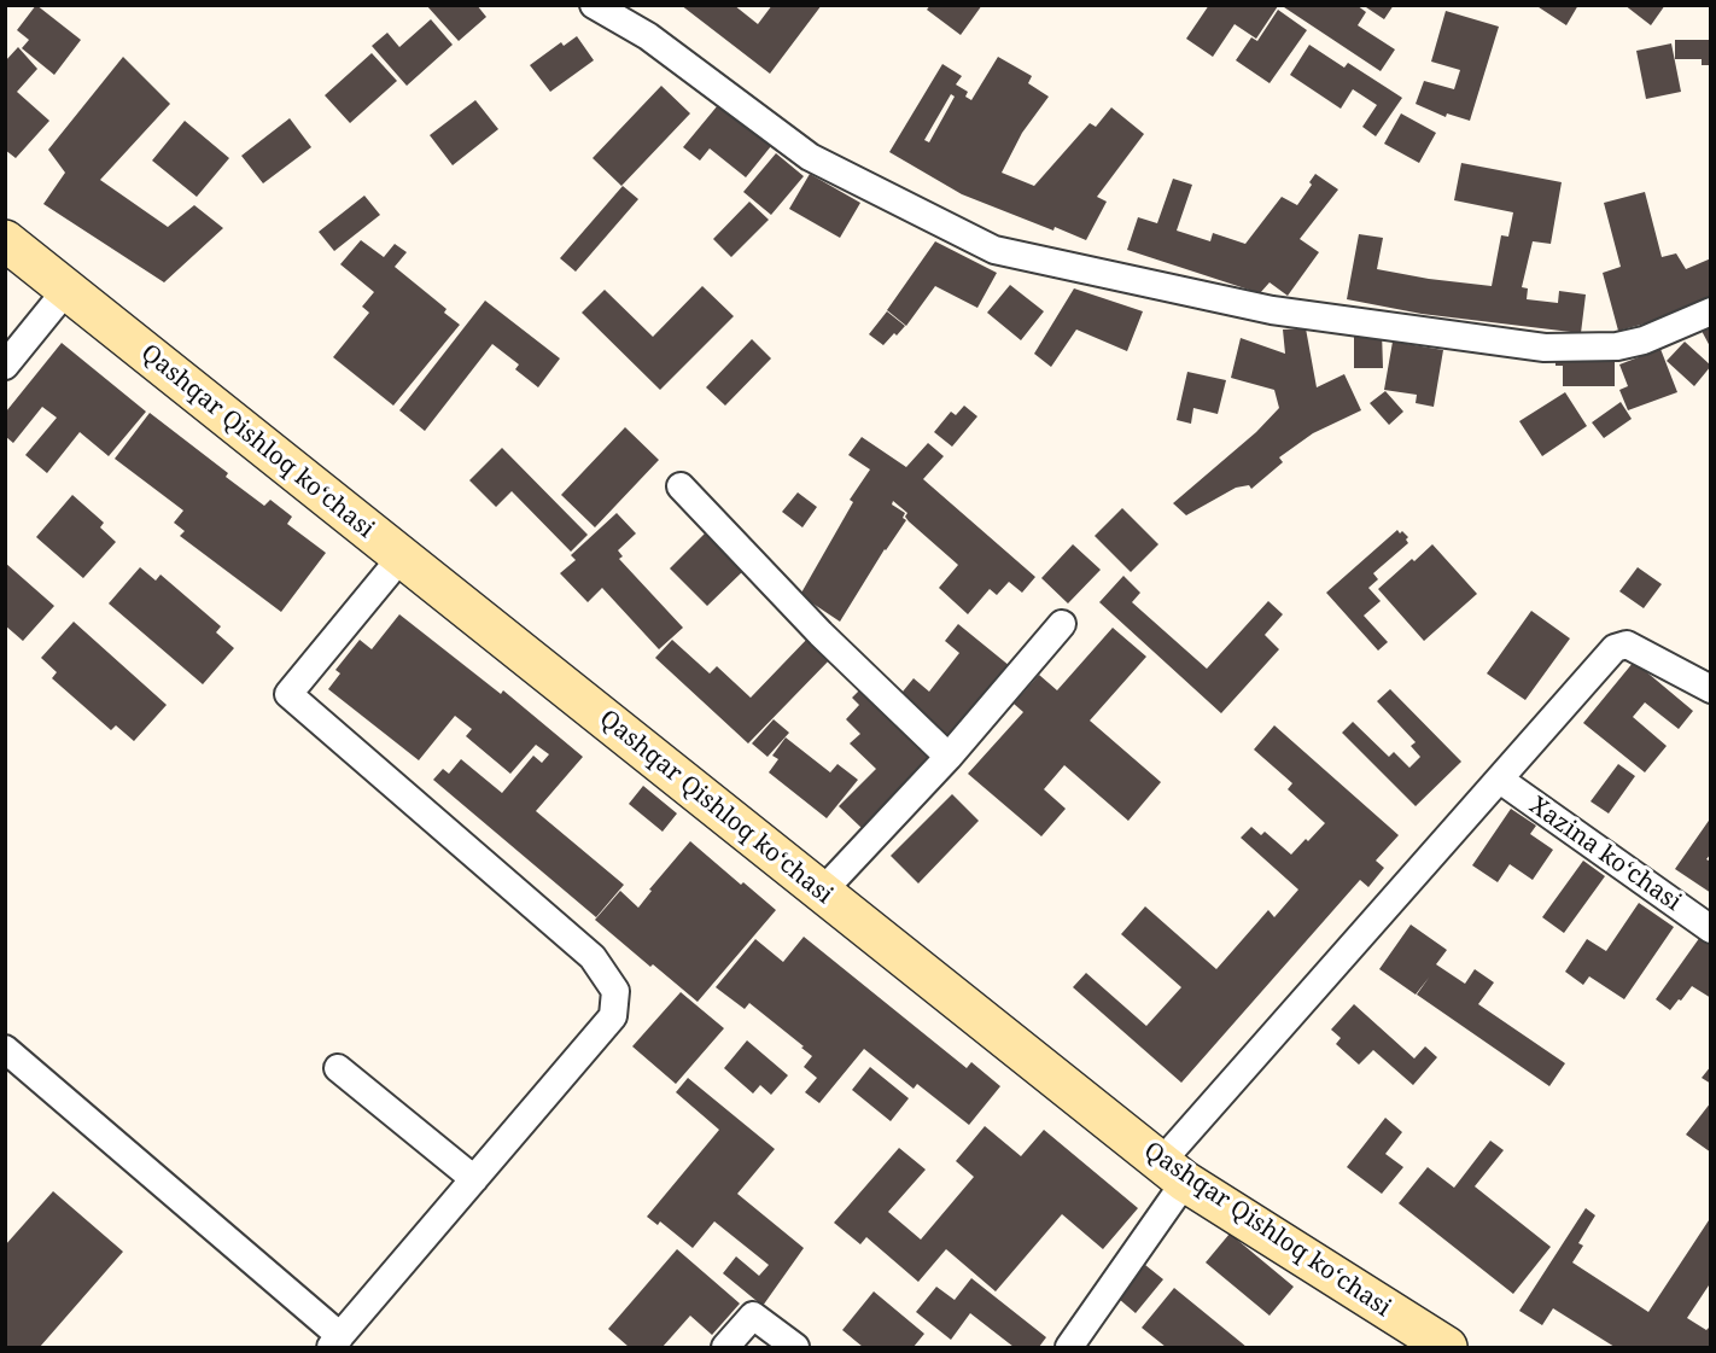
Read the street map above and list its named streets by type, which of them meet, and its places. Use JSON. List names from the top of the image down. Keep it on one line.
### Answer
{"streets":{"main road":["Qashqar Qishloq koʻchasi"],"street":["Xazina koʻchasi"]}}
